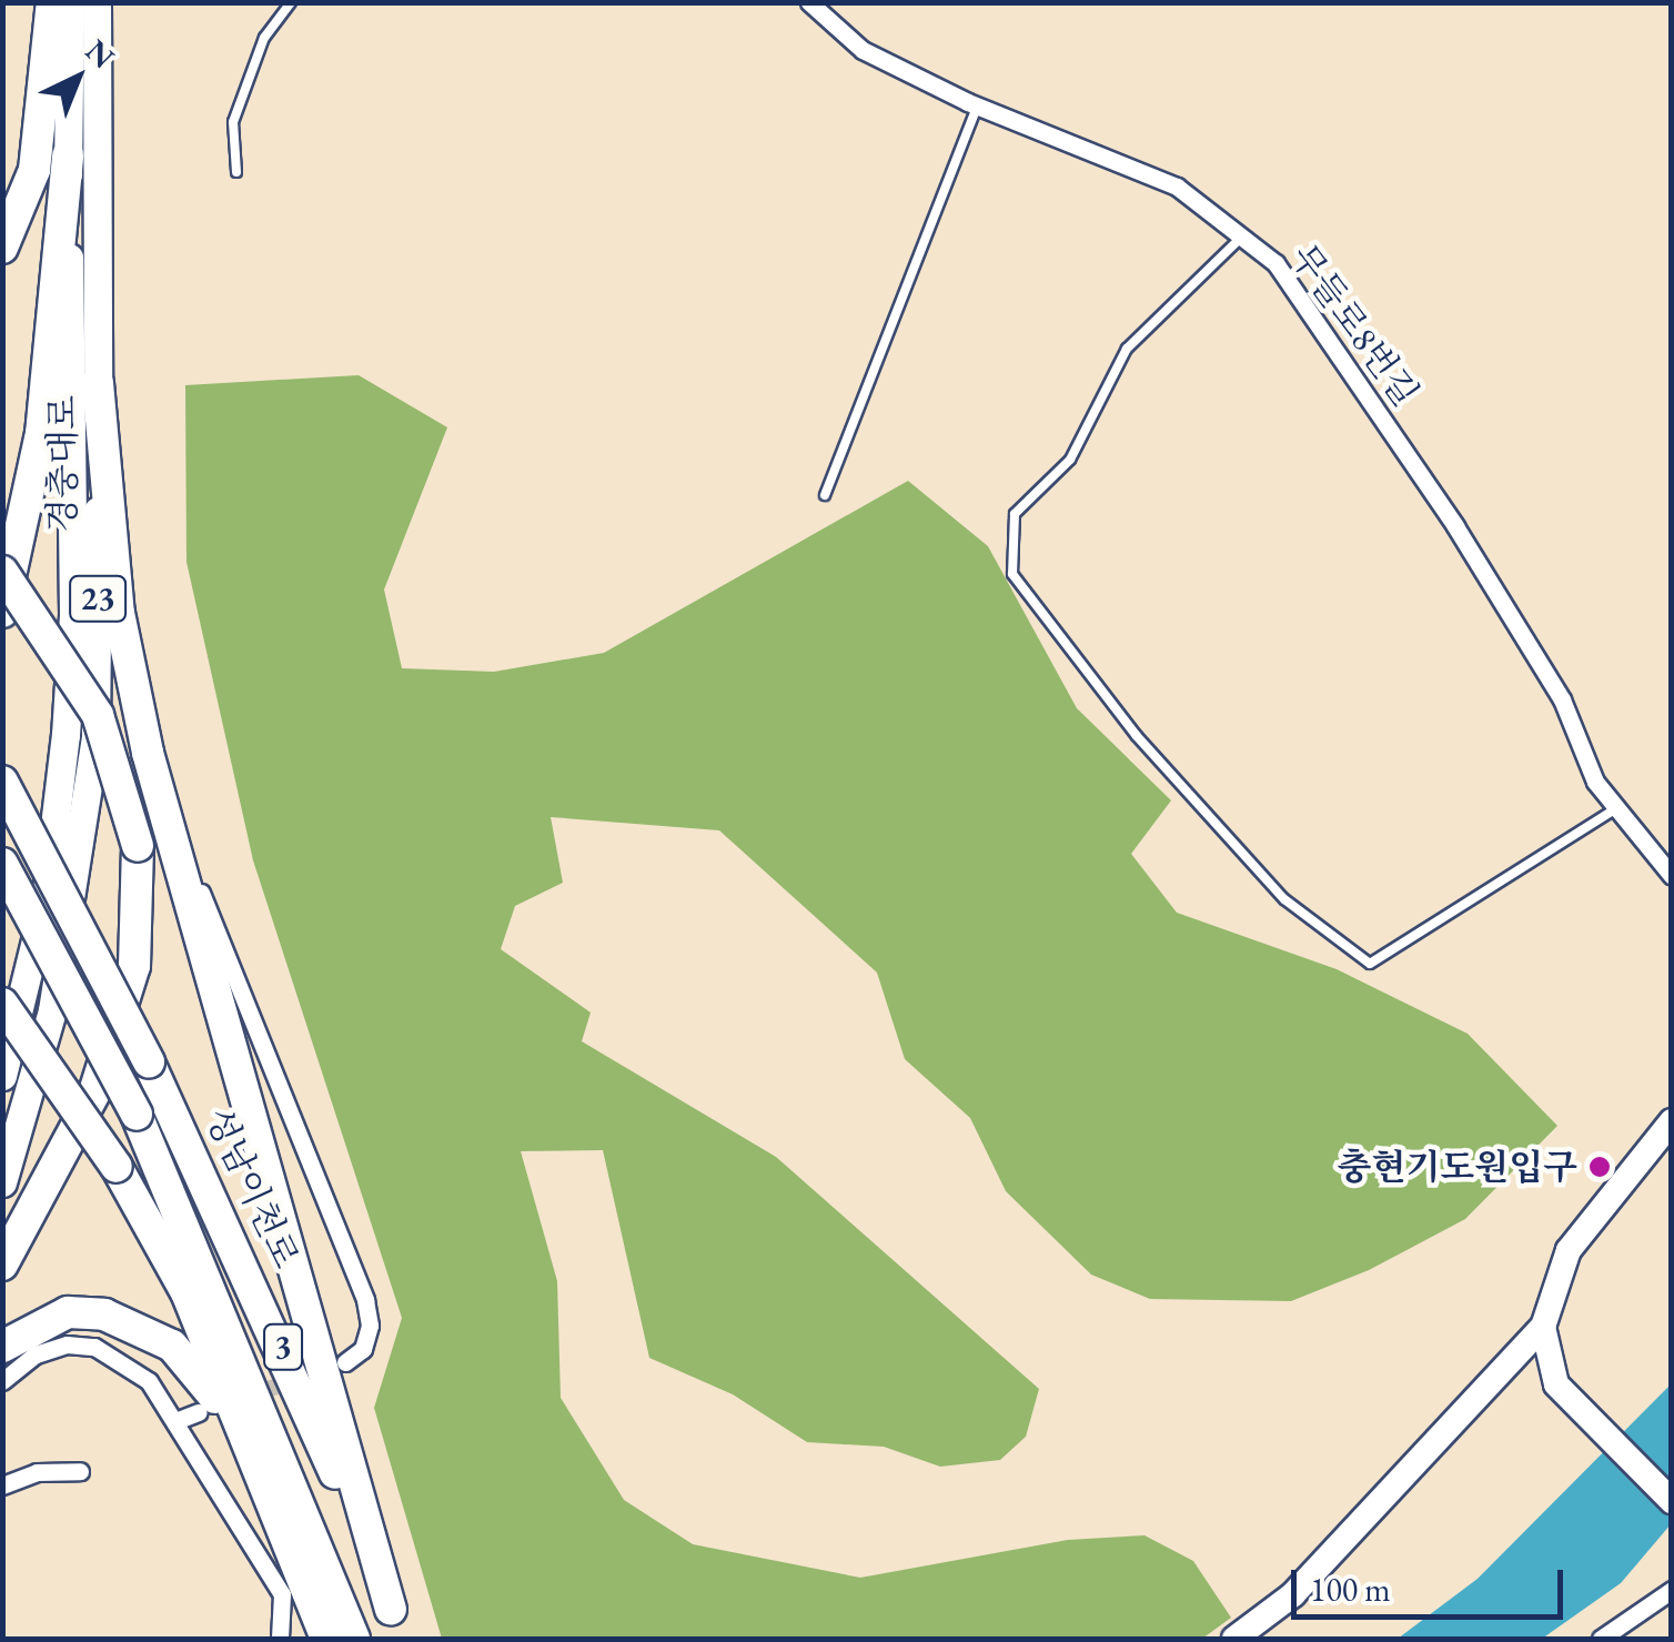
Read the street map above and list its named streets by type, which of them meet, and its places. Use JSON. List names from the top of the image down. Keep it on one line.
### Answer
{"streets":{"highway":["성남이천로","3"],"main road":["경충대로","23"],"street":["무들로8번길"]},"places":["충현기도원입구"],"scale_bar":"100 m","north":"top right"}
